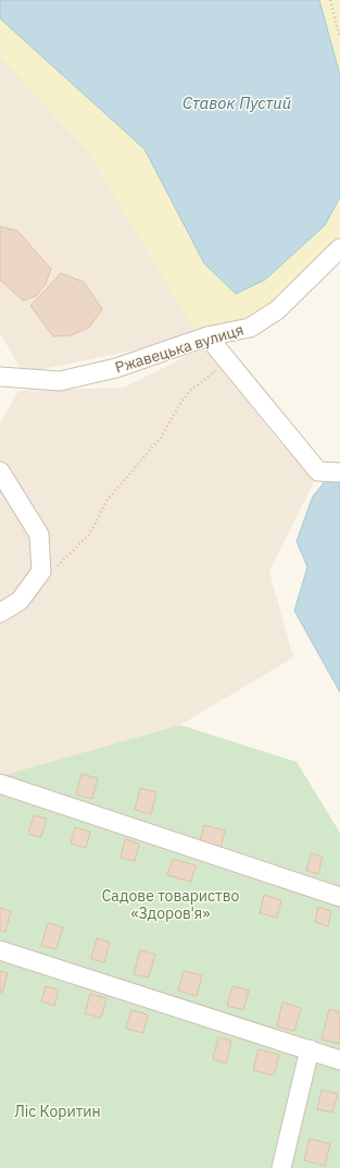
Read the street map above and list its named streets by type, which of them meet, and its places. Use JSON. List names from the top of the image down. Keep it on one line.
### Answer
{"streets":{"street":["Ржавецька вулиця"]},"water":["Ставок Пустий"],"parks":["Садове товариство «Здоров'я»","Ліс Коритин"]}
